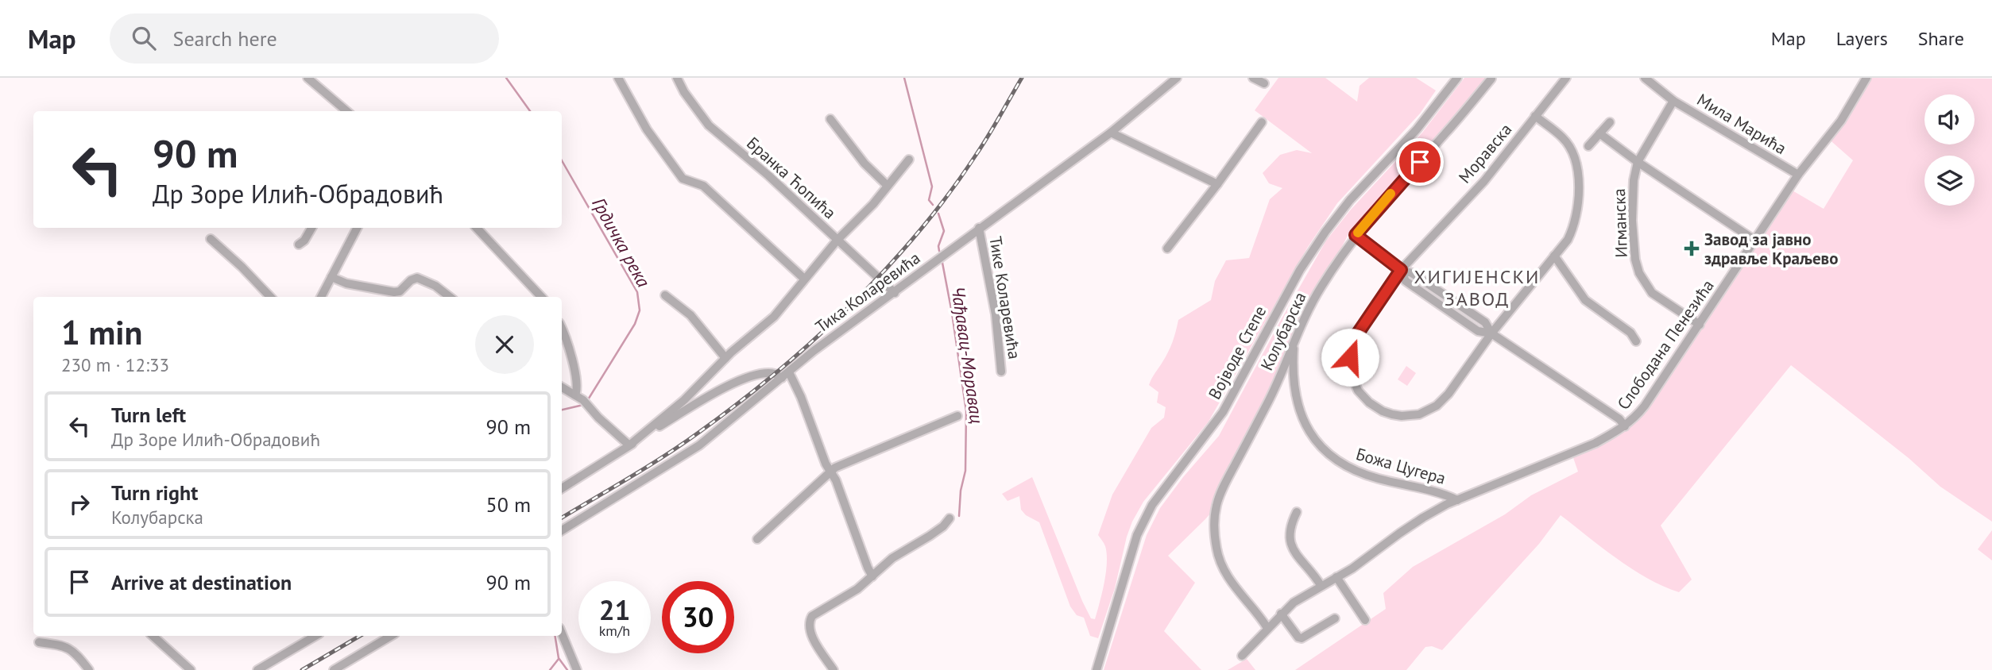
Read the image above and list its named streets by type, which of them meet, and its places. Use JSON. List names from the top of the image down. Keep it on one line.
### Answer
{"streets":{"street":["Мила Марића","Моравска","Бранка Ћопића","Игманска","Тика Коларевића","Тике Коларевића","Колубарска","Слободана Пенезића","Војводе Степе","Божа Цугера"]},"crossings":[["Мила Марића","Игманска"],["Мила Марића","Слободана Пенезића"],["Бранка Ћопића","Тика Коларевића"],["Игманска","Слободана Пенезића"],["Тика Коларевића","Тике Коларевића"],["Колубарска","Слободана Пенезића"],["Колубарска","Божа Цугера"],["Слободана Пенезића","Божа Цугера"]],"districts":["ХИГИЈЕНСКИ ЗАВОД"],"water":["Грдичка река","Чађавац-Моравац"],"places":{"health":["Завод за јавно здравље Краљево"]},"page":{"header":"Map","search":"Search here","nav":["Map","Layers","Share"],"turn":["90 m","Др Зоре Илић-Обрадовић"],"heading":["1 min","230 m · 12:33"],"list":[{"name":"Turn left","note":"Др Зоре Илић-Обрадовић","value":"90 m"},{"name":"Turn right","note":"Колубарска","value":"50 m"},{"name":"Arrive at destination","value":"90 m"}],"speed":"21 km/h","limit":"30"}}
